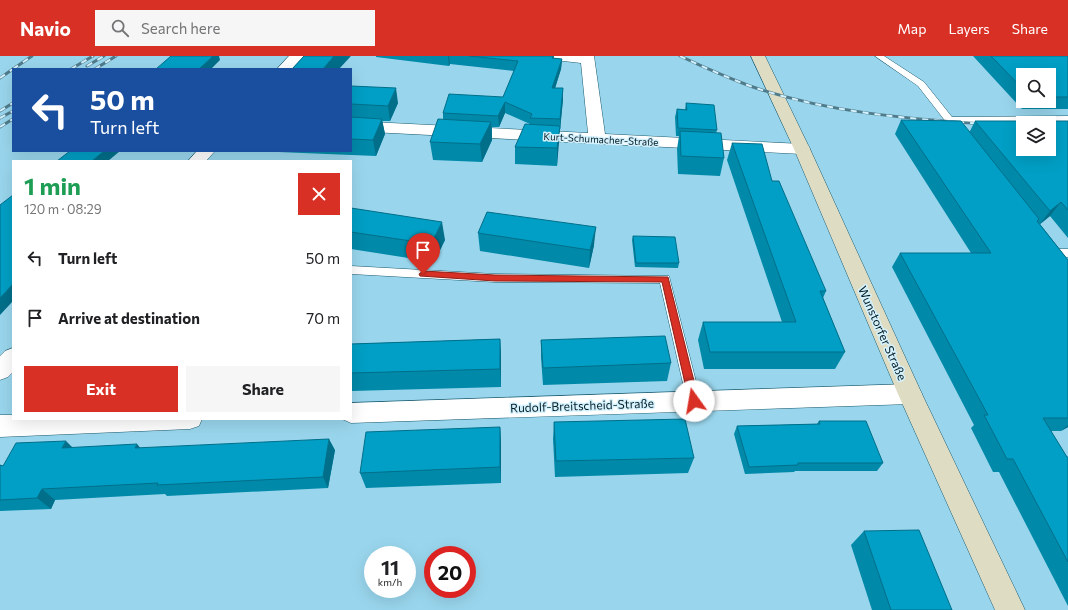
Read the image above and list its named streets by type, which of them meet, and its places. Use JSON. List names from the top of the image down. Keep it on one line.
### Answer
{"streets":{"street":["Kurt-Schumacher-Straße","Wunstorfer Straße","Rudolf-Breitscheid-Straße"]},"crossings":[["Kurt-Schumacher-Straße","Wunstorfer Straße"],["Wunstorfer Straße","Rudolf-Breitscheid-Straße"]],"page":{"header":"Navio","search":"Search here","nav":["Map","Layers","Share"],"turn":["50 m","Turn left"],"heading":["1 min","120 m · 08:29"],"list":[{"name":"Turn left","value":"50 m"},{"name":"Arrive at destination","value":"70 m"}],"buttons":["Exit","Share"],"speed":"11 km/h","limit":"20"}}
